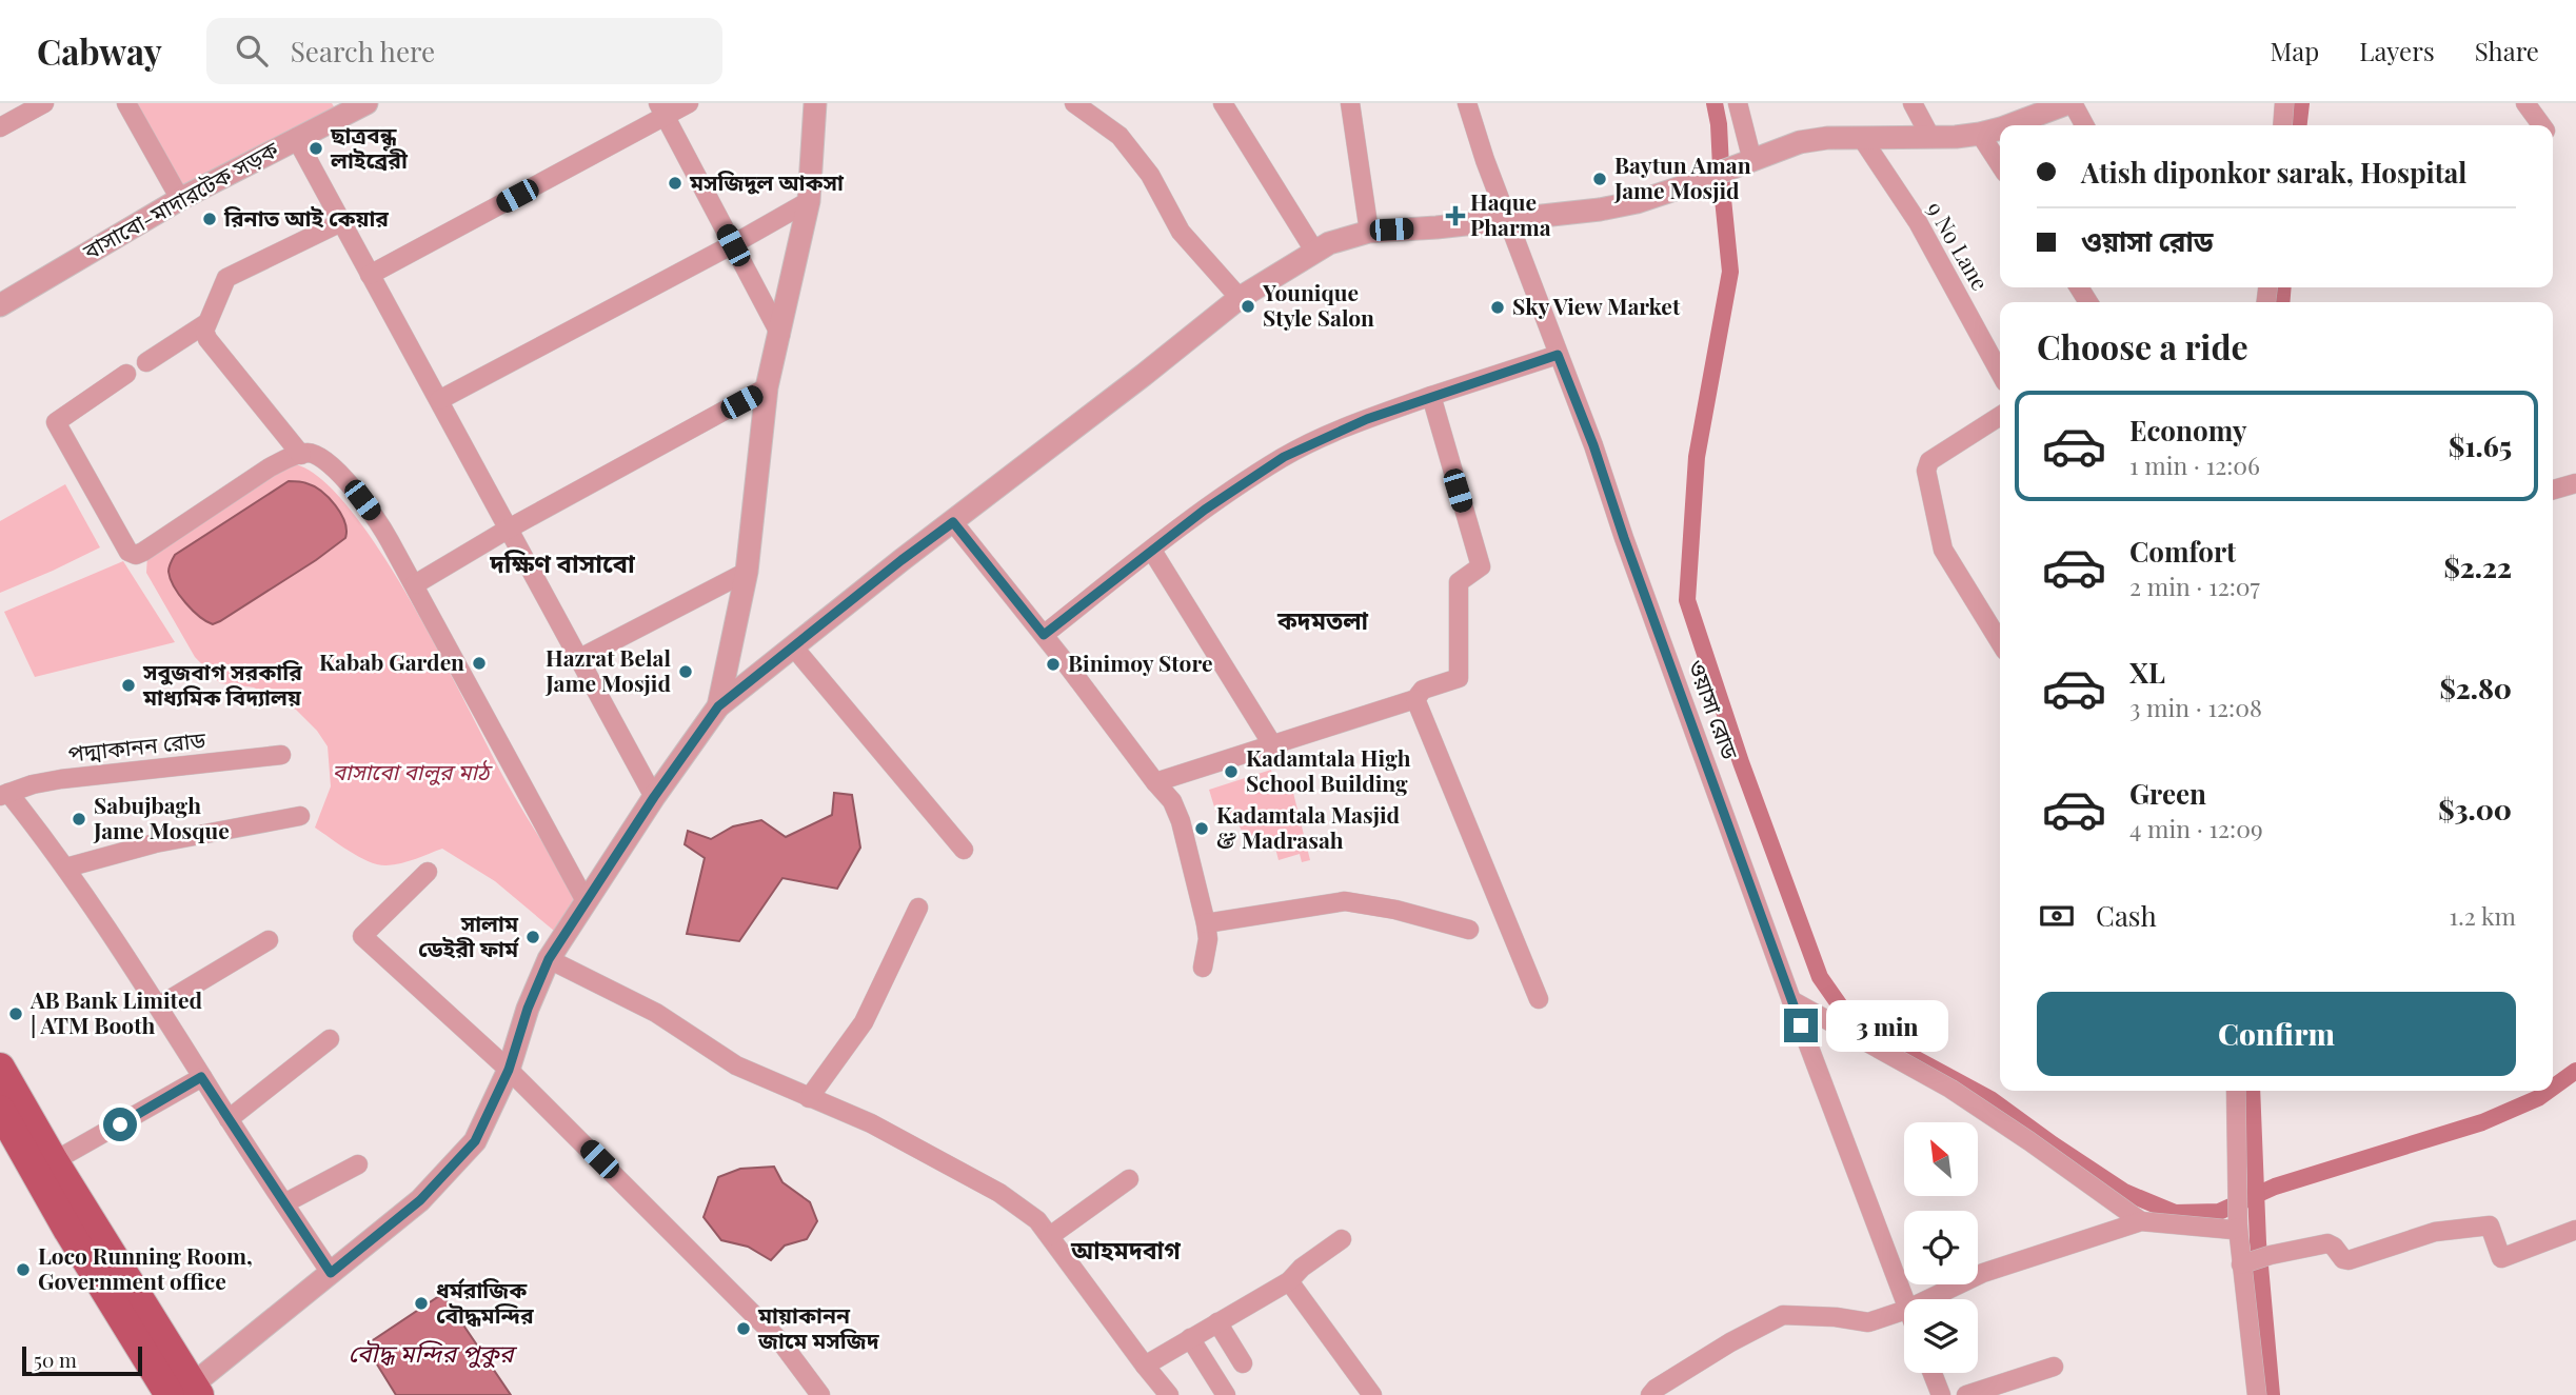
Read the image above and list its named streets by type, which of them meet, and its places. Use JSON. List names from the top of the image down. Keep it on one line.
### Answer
{"streets":{"street":["বাসাবো-মাদারটেক সড়ক","9 No Lane","ওয়াসা রোড","পদ্মাকানন রোড"]},"districts":["দক্ষিণ বাসাবো","কদমতলা","আহমদবাগ"],"water":["বৌদ্ধ মন্দির পুকুর"],"parks":["বাসাবো বালুর মাঠ"],"places":{"other":["ছাত্রবন্ধু লাইব্রেরী","Baytun Aman Jame Mosjid","মসজিদুল আকসা","রিনাত আই কেয়ার","Younique Style Salon","Sky View Market","Kabab Garden","Binimoy Store","Hazrat Belal Jame Mosjid","সবুজবাগ সরকারি মাধ্যমিক বিদ্যালয়","Kadamtala High School Building","Sabujbagh Jame Mosque","Kadamtala Masjid & Madrasah","সালাম ডেইরী ফার্ম","AB Bank Limited | ATM Booth","Loco Running Room, Government office","ধর্মরাজিক বৌদ্ধমন্দির","মায়াকানন জামে মসজিদ"],"health":["Haque Pharma"]},"scale_bar":"50 m","north":"top left","page":{"header":"Cabway","search":"Search here","nav":["Map","Layers","Share"],"banner":["Atish diponkor sarak, Hospital","ওয়াসা রোড"],"heading":"Choose a ride","list":[{"name":"Economy","note":"1 min · 12:06","value":"$1.65"},{"name":"Comfort","note":"2 min · 12:07","value":"$2.22"},{"name":"XL","note":"3 min · 12:08","value":"$2.80"},{"name":"Green","note":"4 min · 12:09","value":"$3.00"}],"pay":["Cash","1.2 km"],"buttons":"Confirm","bubble":"3 min","scale":"50 m"}}
